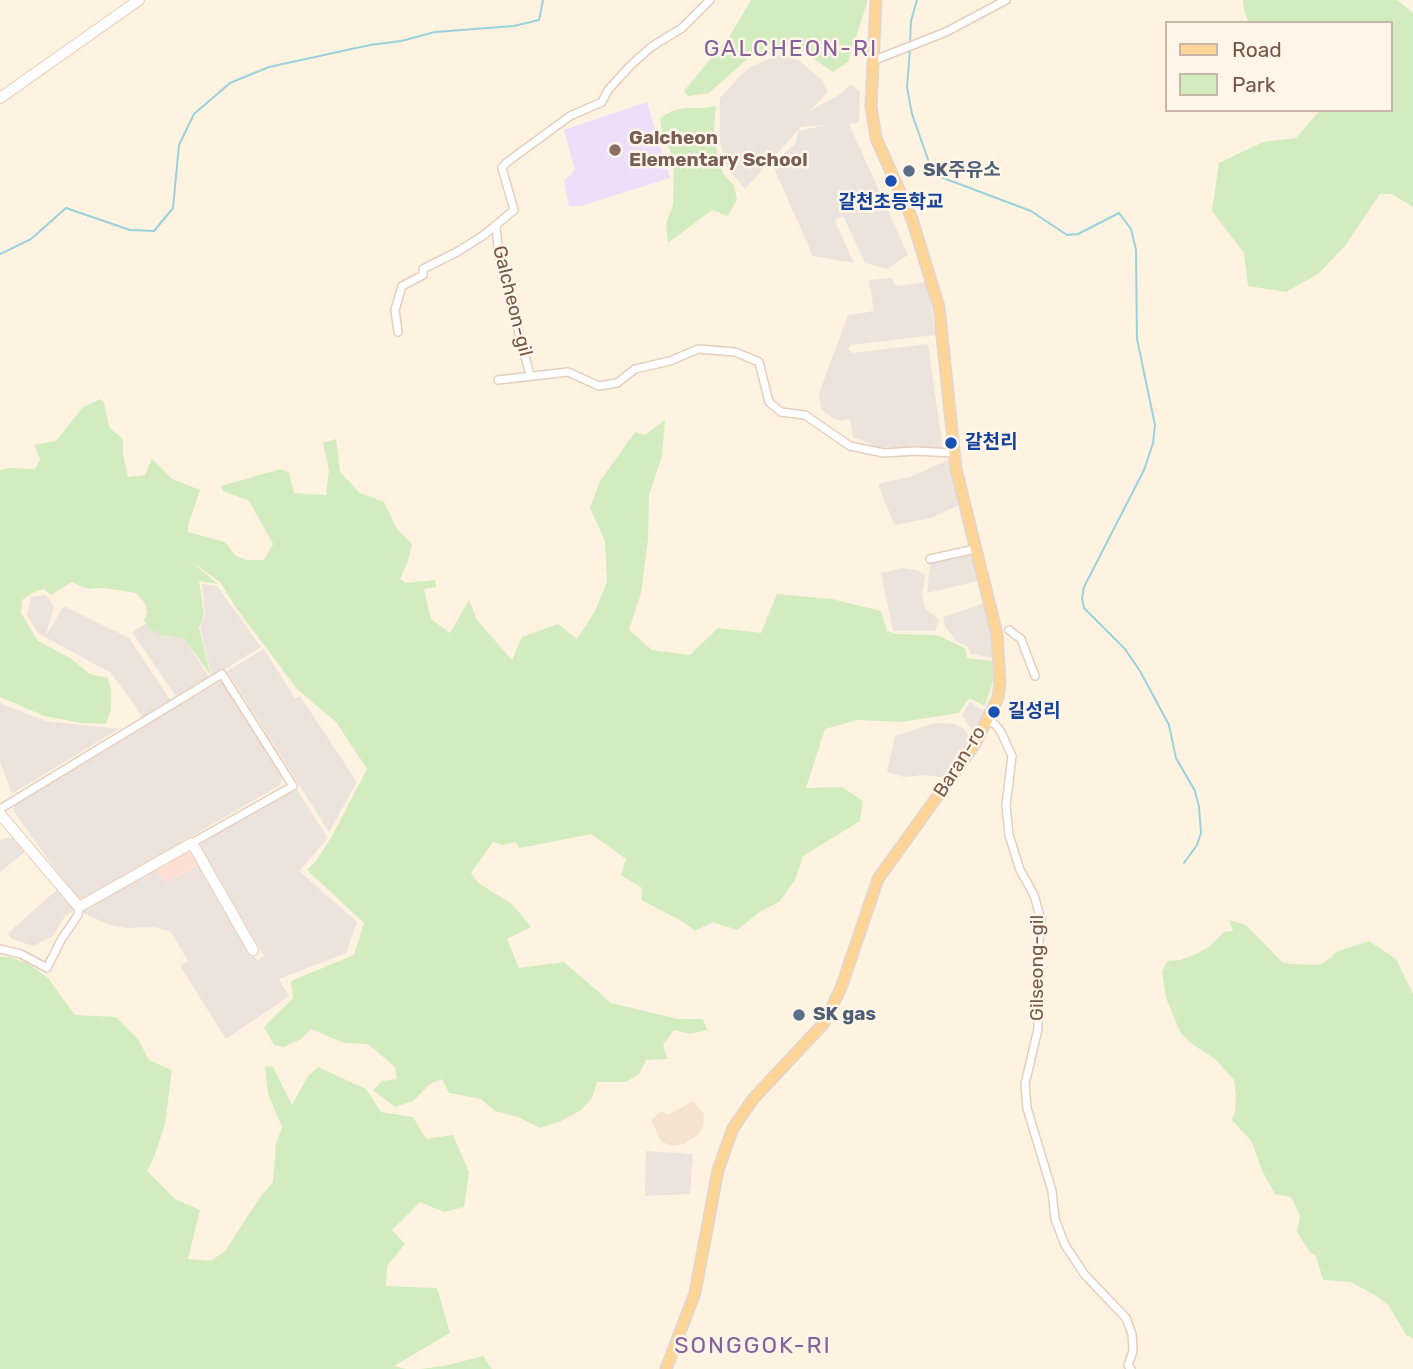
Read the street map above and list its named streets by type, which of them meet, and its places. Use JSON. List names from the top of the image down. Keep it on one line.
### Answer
{"streets":{"main road":["Baran-ro"],"street":["Galcheon-gil","Gilseong-gil"]},"crossings":[["Baran-ro","Gilseong-gil"]],"districts":["GALCHEON-RI","SONGGOK-RI"],"places":["Galcheon Elementary School","SK주유소","갈천초등학교","갈천리","길성리","SK gas"],"legend":["Road","Park"]}
